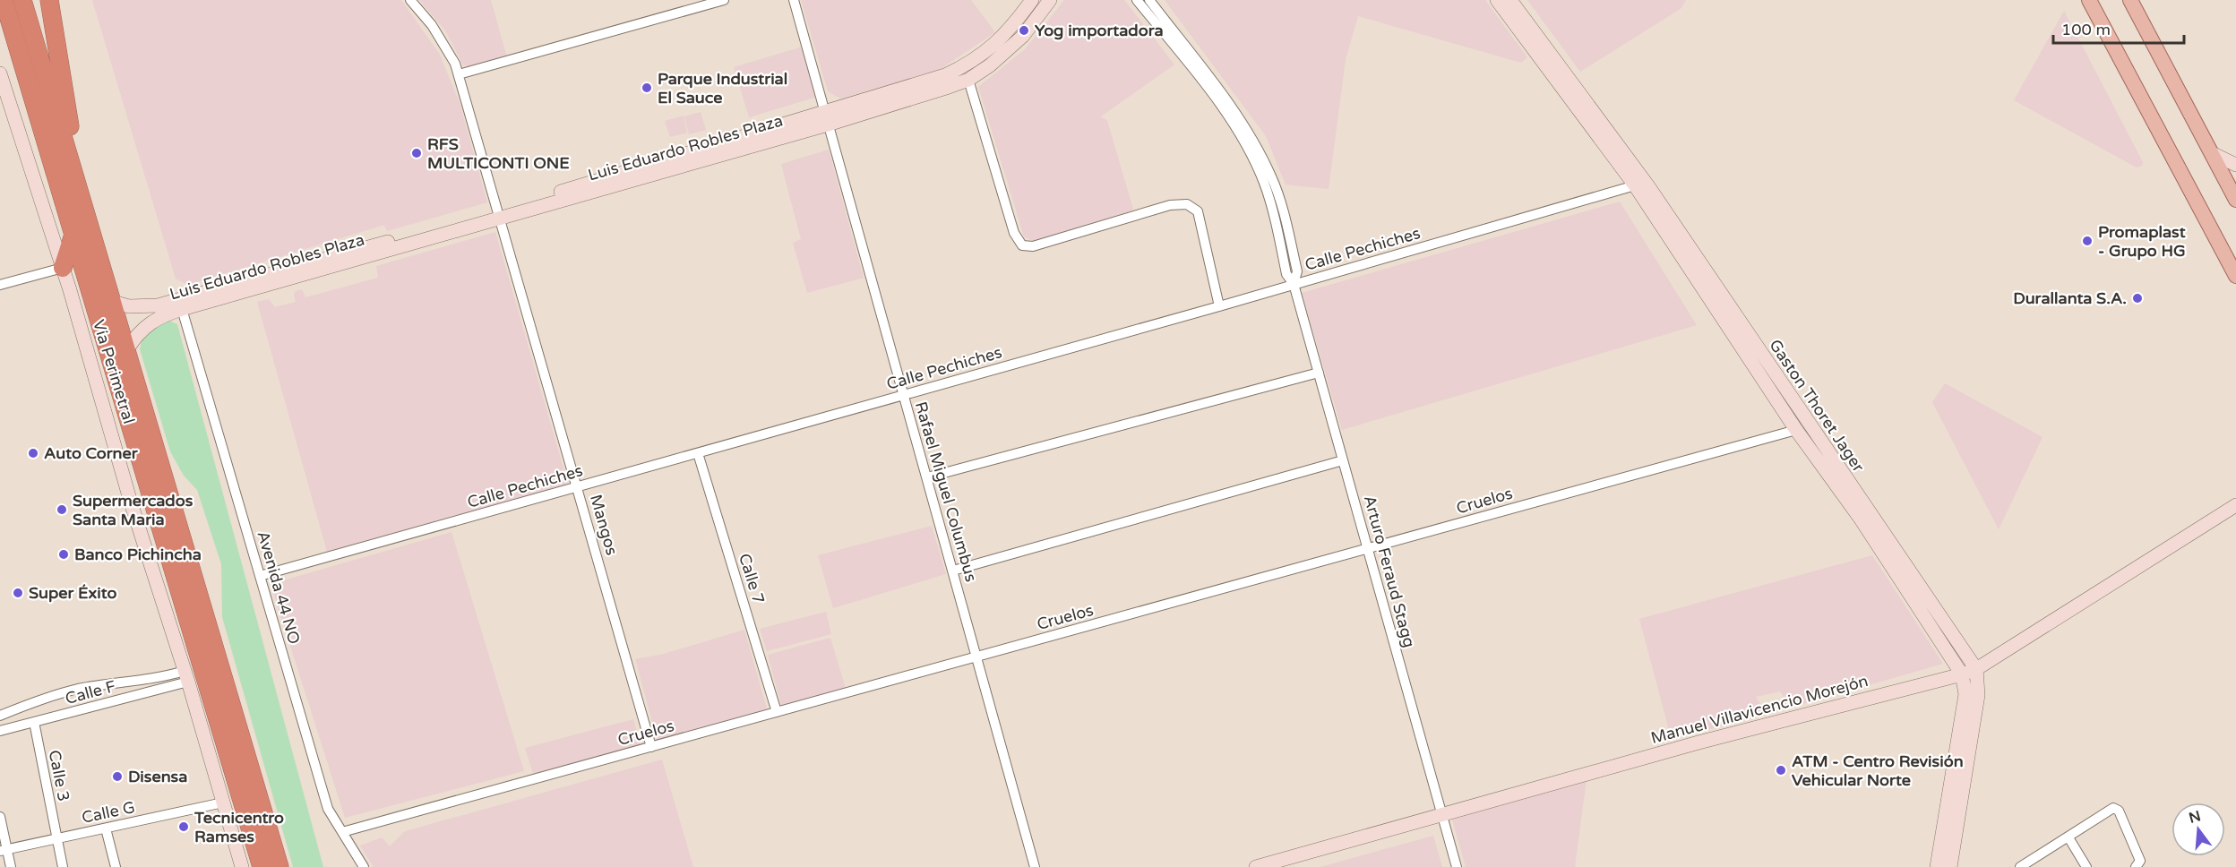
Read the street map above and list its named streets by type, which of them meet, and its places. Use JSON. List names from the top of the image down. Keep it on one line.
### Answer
{"streets":{"highway":["Vía Perimetral"],"street":["Luis Eduardo Robles Plaza","Calle Pechiches","Gaston Thoret Jager","Rafael Miguel Columbus","Cruelos","Mangos","Arturo Feraud Stagg","Calle 7","Avenida 44 NO","Calle F","Manuel Villavicencio Morejón","Calle 3","Calle G"]},"crossings":[["Luis Eduardo Robles Plaza","Vía Perimetral"],["Luis Eduardo Robles Plaza","Rafael Miguel Columbus"],["Luis Eduardo Robles Plaza","Mangos"],["Luis Eduardo Robles Plaza","Avenida 44 NO"],["Calle Pechiches","Gaston Thoret Jager"],["Calle Pechiches","Rafael Miguel Columbus"],["Calle Pechiches","Mangos"],["Calle Pechiches","Arturo Feraud Stagg"],["Calle Pechiches","Calle 7"],["Calle Pechiches","Avenida 44 NO"],["Vía Perimetral","Calle F"],["Vía Perimetral","Calle G"],["Gaston Thoret Jager","Cruelos"],["Gaston Thoret Jager","Manuel Villavicencio Morejón"],["Rafael Miguel Columbus","Cruelos"],["Cruelos","Mangos"],["Cruelos","Arturo Feraud Stagg"],["Cruelos","Calle 7"],["Cruelos","Avenida 44 NO"],["Arturo Feraud Stagg","Manuel Villavicencio Morejón"],["Calle F","Calle 3"],["Calle 3","Calle G"]],"places":["Yog importadora","Parque Industrial El Sauce","RFS MULTICONTI ONE","Promaplast - Grupo HG","Durallanta S.A.","Auto Corner","Supermercados Santa Maria","Banco Pichincha","Super Éxito","ATM - Centro Revisión Vehicular Norte","Disensa","Tecnicentro Ramses"],"scale_bar":"100 m","north":"top"}
